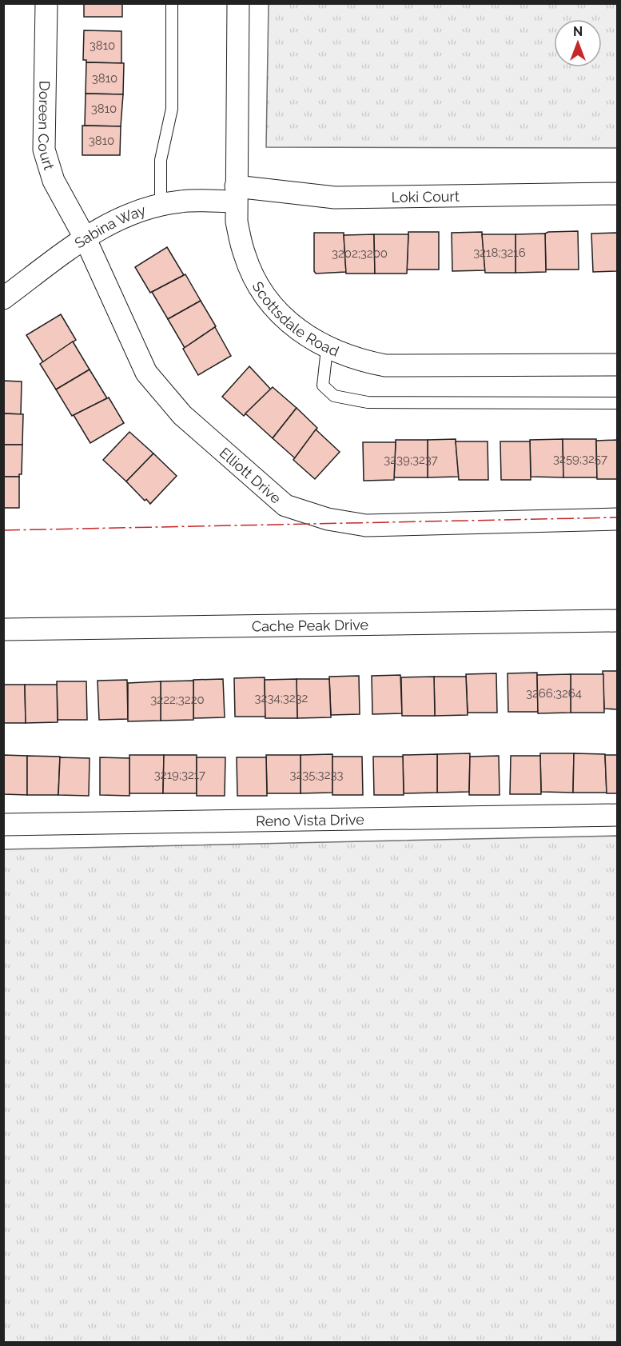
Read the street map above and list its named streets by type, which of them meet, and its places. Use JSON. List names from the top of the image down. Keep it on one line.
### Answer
{"streets":{"street":["Doreen Court","Loki Court","Sabina Way","Scottsdale Road","Elliott Drive","Cache Peak Drive","Reno Vista Drive"]},"crossings":[["Doreen Court","Sabina Way"],["Doreen Court","Elliott Drive"],["Loki Court","Sabina Way"],["Loki Court","Scottsdale Road"],["Sabina Way","Scottsdale Road"],["Sabina Way","Elliott Drive"]],"house_numbers":["3810","3810","3810","3810","3218;3216","3202;3200","3259;3257","3239;3237","3266;3264","3234;3232","3222;3220","3219;3217","3235;3233"],"north":"top"}
